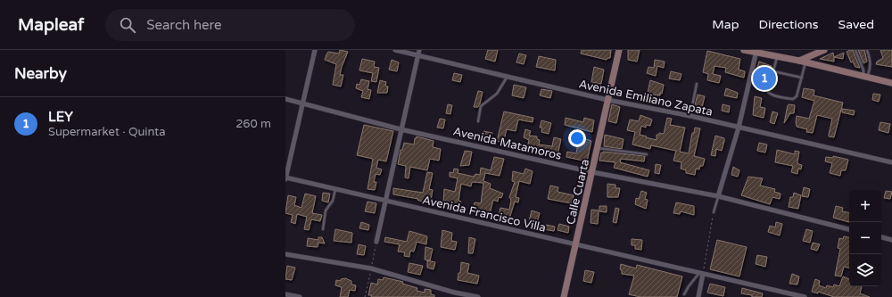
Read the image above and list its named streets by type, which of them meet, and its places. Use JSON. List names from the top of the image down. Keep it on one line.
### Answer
{"streets":{"street":["Avenida Emiliano Zapata","Avenida Matamoros","Calle Cuarta","Avenida Francisco Villa"]},"crossings":[["Avenida Emiliano Zapata","Calle Cuarta"],["Avenida Matamoros","Calle Cuarta"],["Calle Cuarta","Avenida Francisco Villa"]],"page":{"header":"Mapleaf","search":"Search here","nav":["Map","Directions","Saved"],"heading":"Nearby","pins":"1","list":[{"mark":"1","name":"LEY","note":"Supermarket · Quinta","value":"260 m"}],"map_buttons":["+","−"]}}
